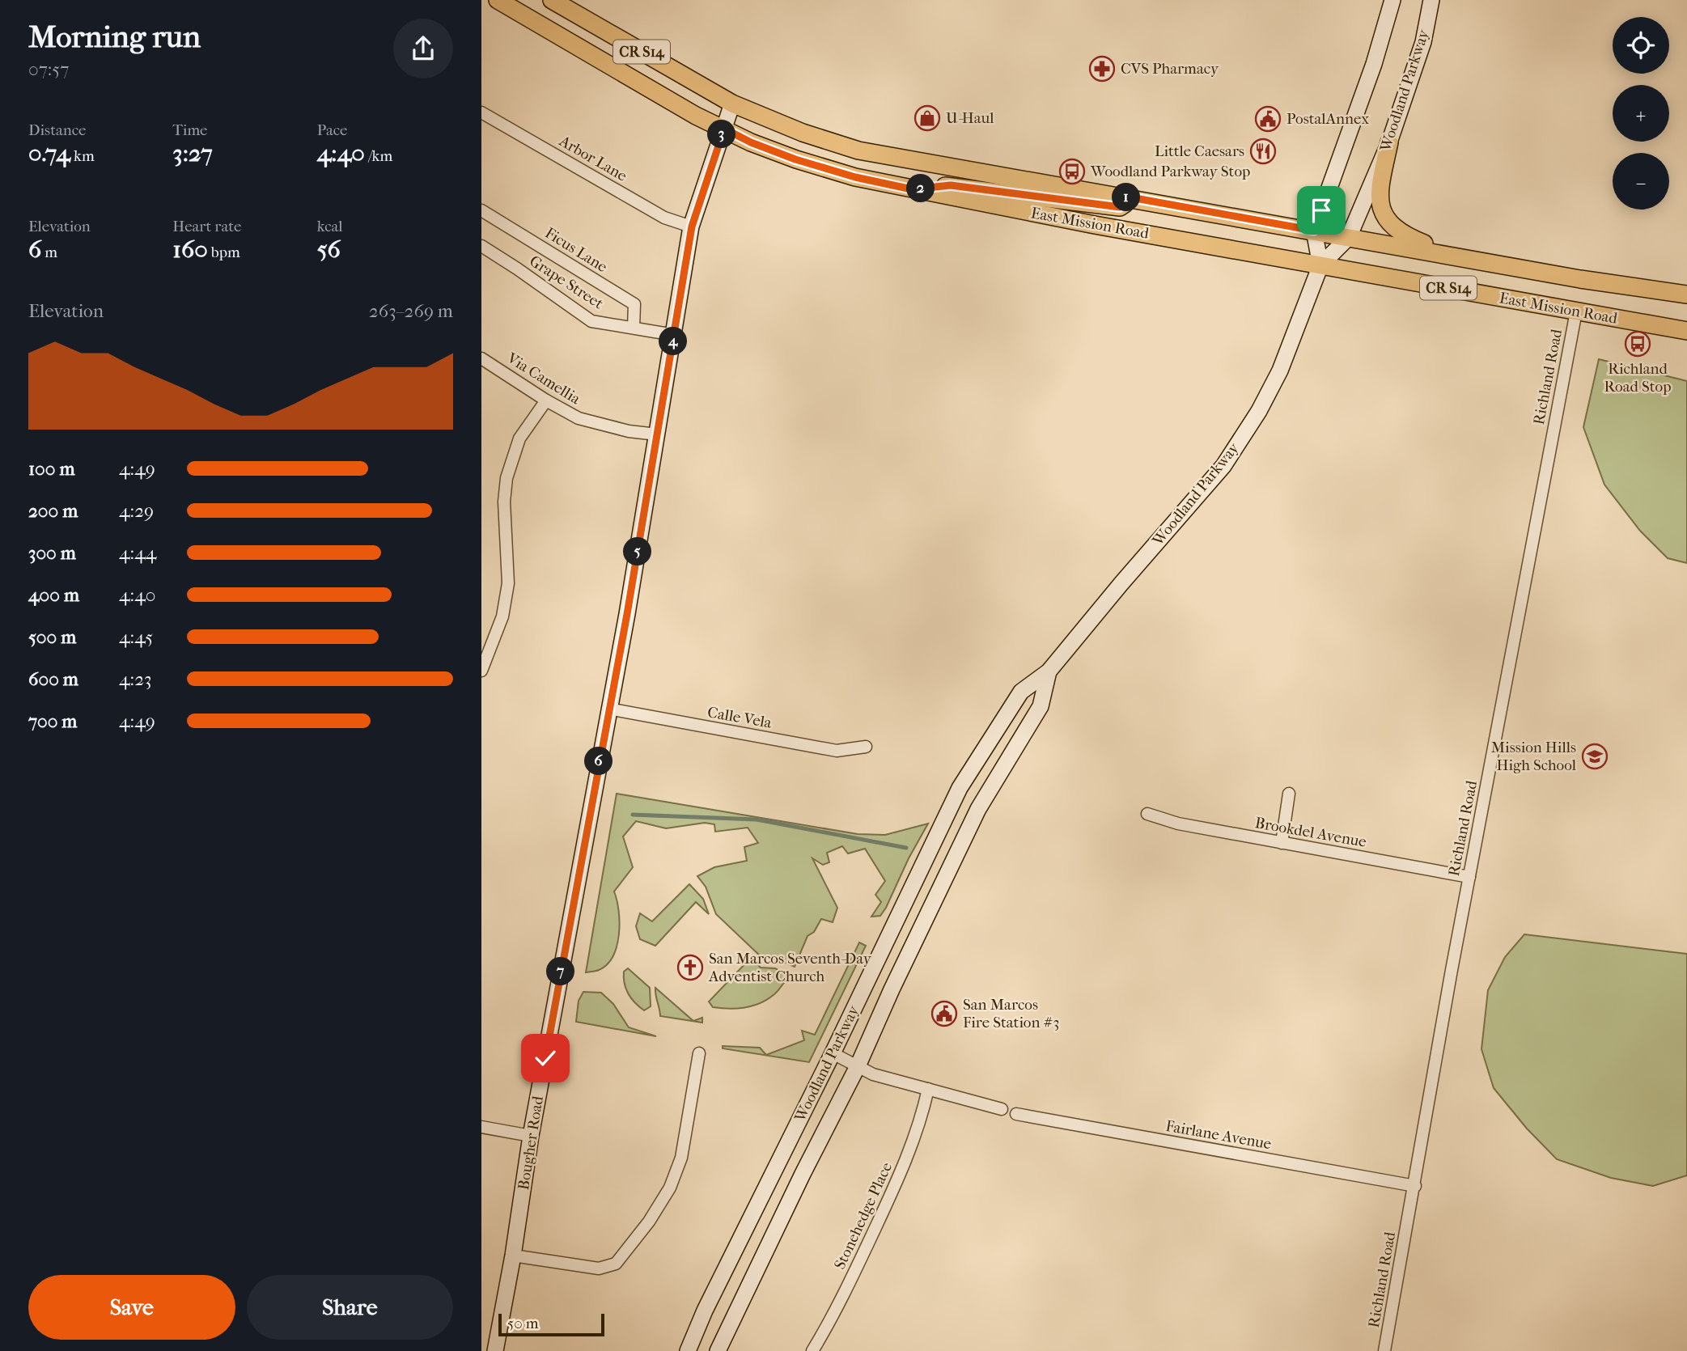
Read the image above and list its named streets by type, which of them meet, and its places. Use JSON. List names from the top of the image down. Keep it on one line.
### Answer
{"streets":{"main road":["CR S14","Woodland Parkway","East Mission Road","Bougher Road"],"street":["Arbor Lane","Ficus Lane","Grape Street","Richland Road","Via Camellia","Calle Vela","Brookdel Avenue","Fairlane Avenue","Stonehedge Place"]},"crossings":[["Woodland Parkway","East Mission Road"],["Arbor Lane","Bougher Road"],["East Mission Road","Richland Road"],["East Mission Road","Bougher Road"],["Ficus Lane","Grape Street"],["Grape Street","Bougher Road"],["Richland Road","Brookdel Avenue"],["Richland Road","Fairlane Avenue"],["Via Camellia","Bougher Road"],["Calle Vela","Bougher Road"]],"places":{"pharmacy":["CVS Pharmacy"],"shop":["U-Haul"],"public building":["PostalAnnex","San Marcos Fire Station #3"],"restaurant":["Little Caesars"],"bus stop":["Woodland Parkway Stop","Richland Road Stop"],"school or university":["Mission Hills High School"],"church":["San Marcos Seventh-Day Adventist Church"]},"scale_bar":"50 m","page":{"heading":["Morning run","07:57"],"map_buttons":["+","−"],"stats":[["Distance","0.74 km"],["Time","3:27"],["Pace","4:40 /km"],["Elevation","6 m"],["Heart rate","160 bpm"],["kcal","56"]],"pins":["3","2","1","4","5","6","7"],"chart":["Elevation","263–269 m"],"list":[{"name":"100 m","note":"4:49"},{"name":"200 m","note":"4:29"},{"name":"300 m","note":"4:44"},{"name":"400 m","note":"4:40"},{"name":"500 m","note":"4:45"},{"name":"600 m","note":"4:23"},{"name":"700 m","note":"4:49"}],"buttons":["Save","Share"],"scale":"50 m"}}
